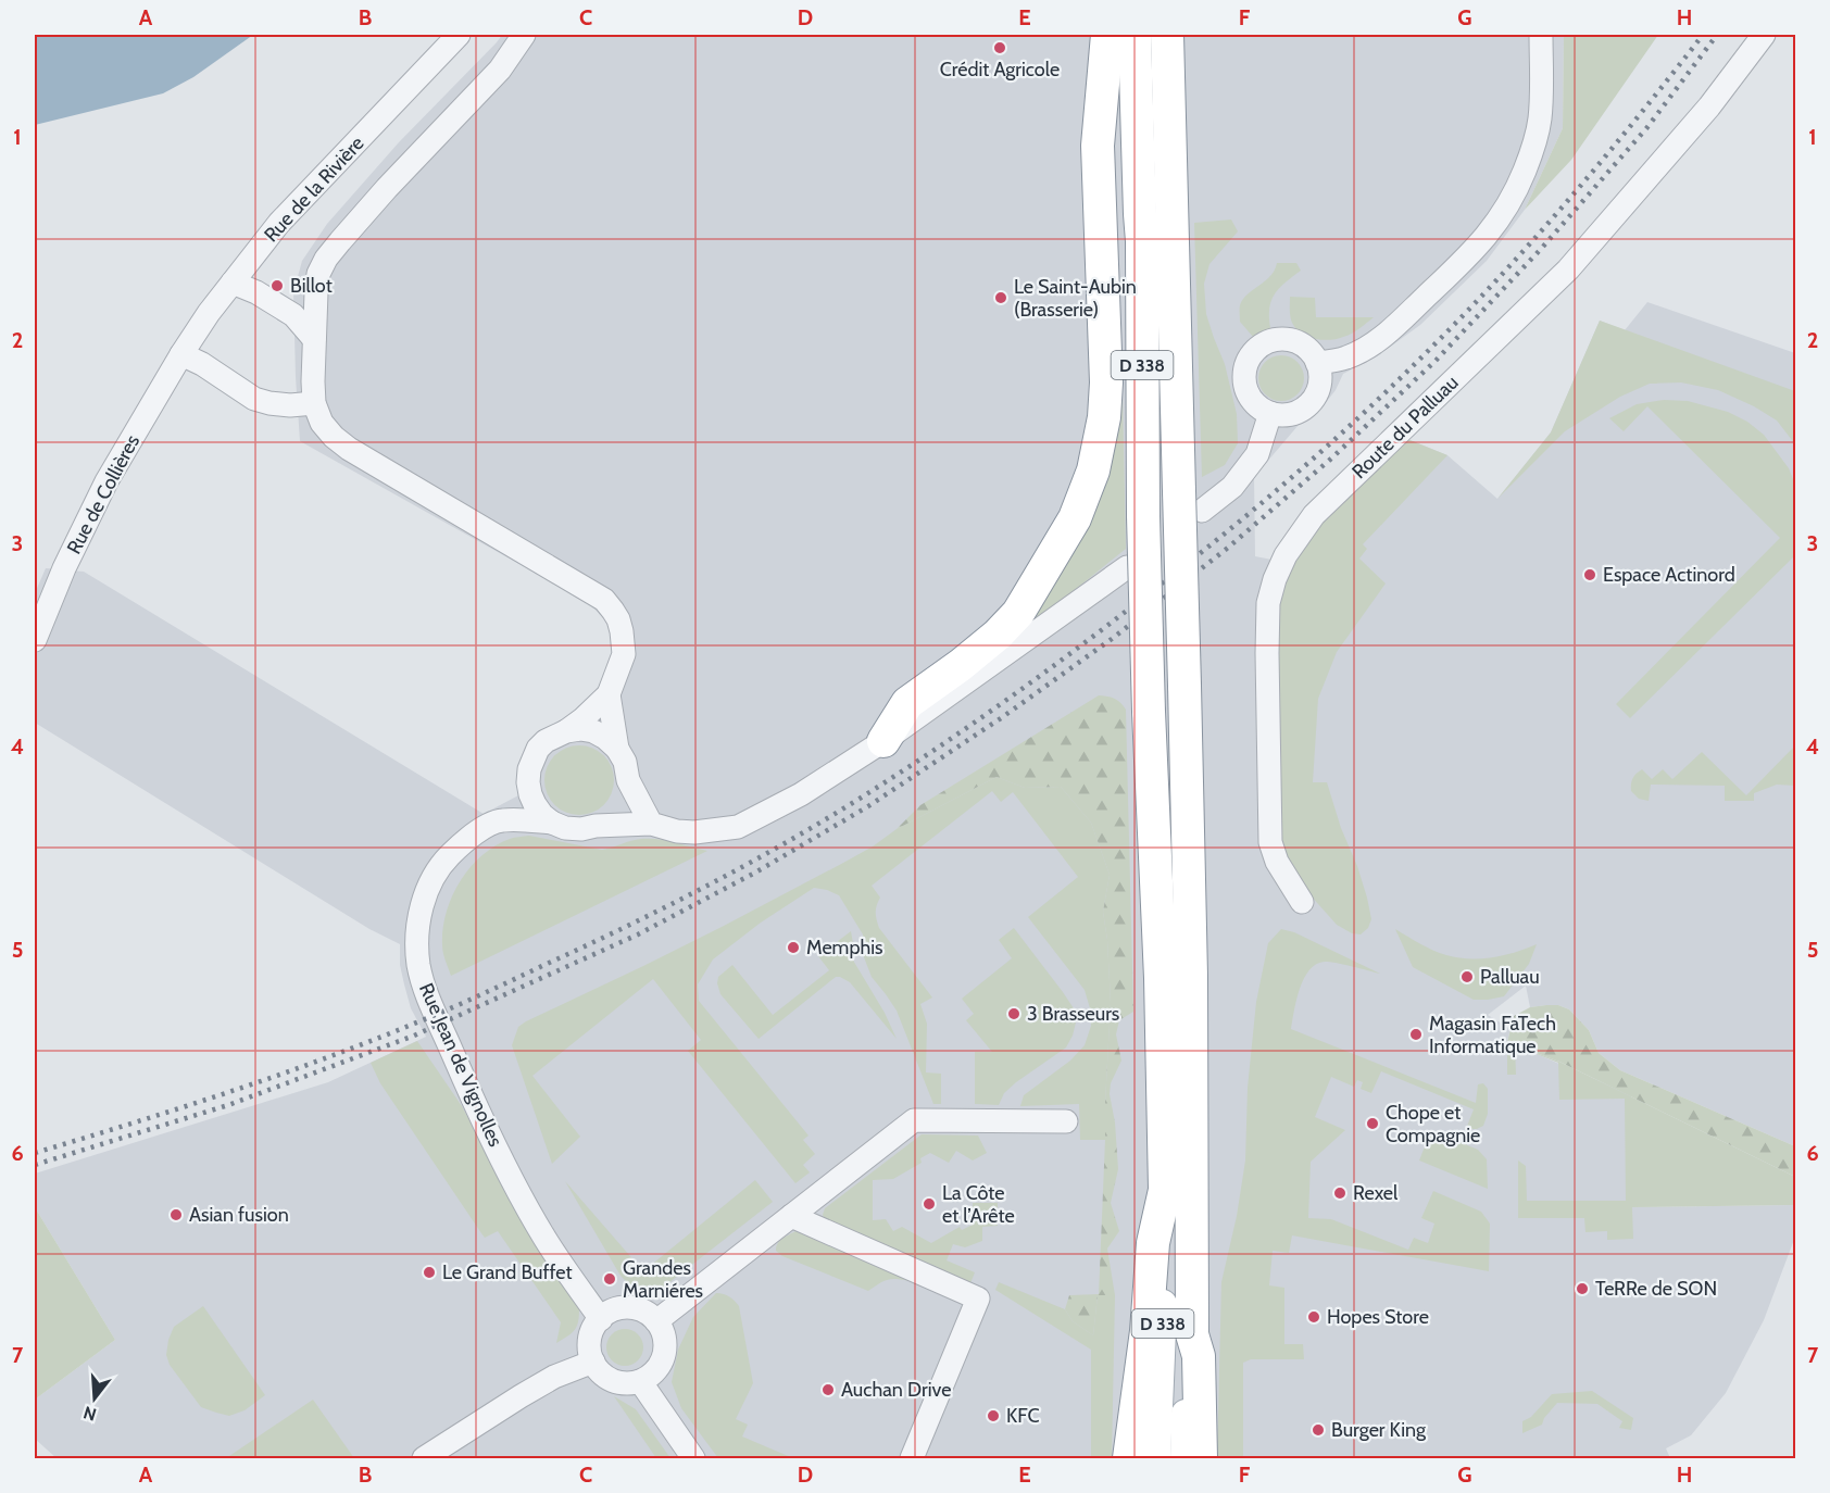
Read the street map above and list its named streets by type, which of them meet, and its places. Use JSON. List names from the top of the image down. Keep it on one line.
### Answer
{"streets":{"highway":["D 338"],"street":["Rue de la Rivière","Route du Palluau","Rue de Collières","Rue Jean de Vignolles"]},"crossings":[["Rue de la Rivière","Rue de Collières"]],"places":["Crédit Agricole","Billot","Le Saint-Aubin (Brasserie)","Espace Actinord","Memphis","Palluau","3 Brasseurs","Magasin FaTech Informatique","Chope et Compagnie","Rexel","La Côte et l’Arête","Asian fusion","Le Grand Buffet","Grandes Marniéres","TeRRe de SON","Hopes Store","Auchan Drive","KFC","Burger King"],"north":"bottom","grid":{"columns":["A","B","C","D","E","F","G","H"],"rows":["1","2","3","4","5","6","7"]}}
